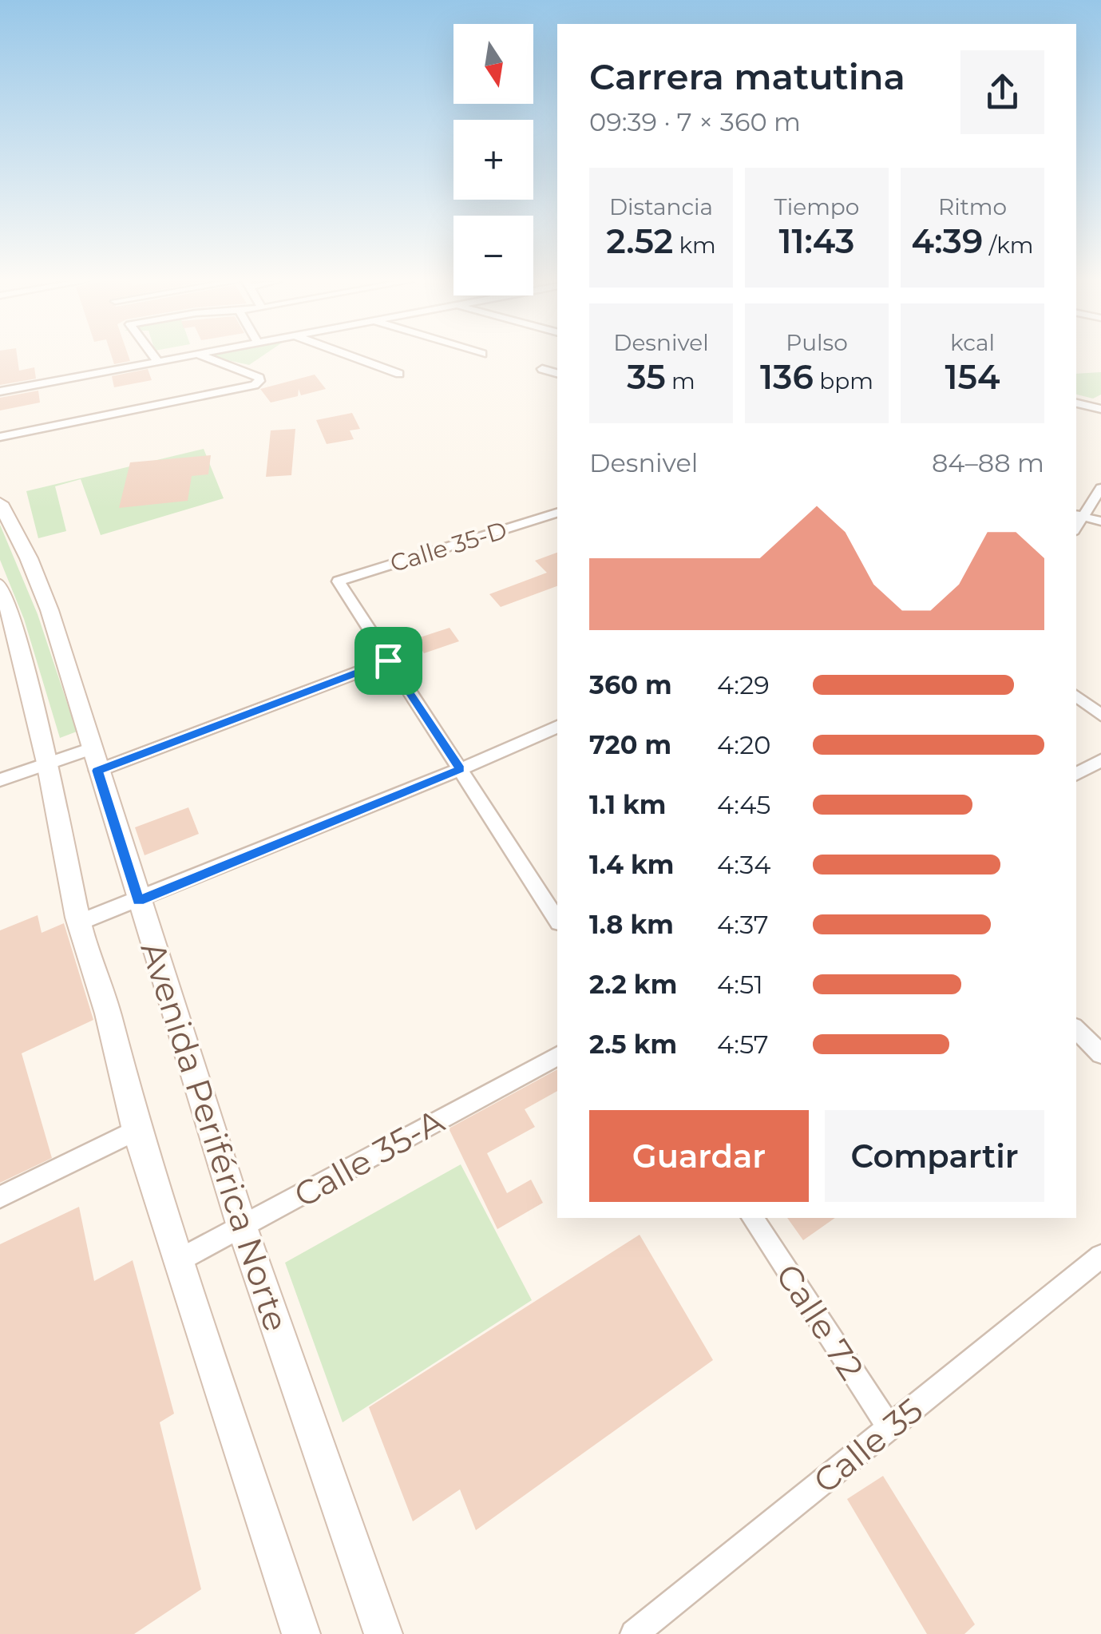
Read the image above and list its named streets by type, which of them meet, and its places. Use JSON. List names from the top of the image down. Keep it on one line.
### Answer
{"streets":{"main road":["Avenida Periférica Norte"],"street":["Calle 35-D","Calle 35-A","Calle 72","Calle 35"]},"crossings":[["Avenida Periférica Norte","Calle 35-A"],["Calle 72","Calle 35"]],"north":"bottom","page":{"map_buttons":["+","−"],"heading":["Carrera matutina","09:39 · 7 × 360 m"],"stats":[["Distancia","2.52 km"],["Tiempo","11:43"],["Ritmo","4:39 /km"],["Desnivel","35 m"],["Pulso","136 bpm"],["kcal","154"]],"chart":["Desnivel","84–88 m"],"list":[{"name":"360 m","note":"4:29"},{"name":"720 m","note":"4:20"},{"name":"1.1 km","note":"4:45"},{"name":"1.4 km","note":"4:34"},{"name":"1.8 km","note":"4:37"},{"name":"2.2 km","note":"4:51"},{"name":"2.5 km","note":"4:57"}],"buttons":["Guardar","Compartir"]}}
